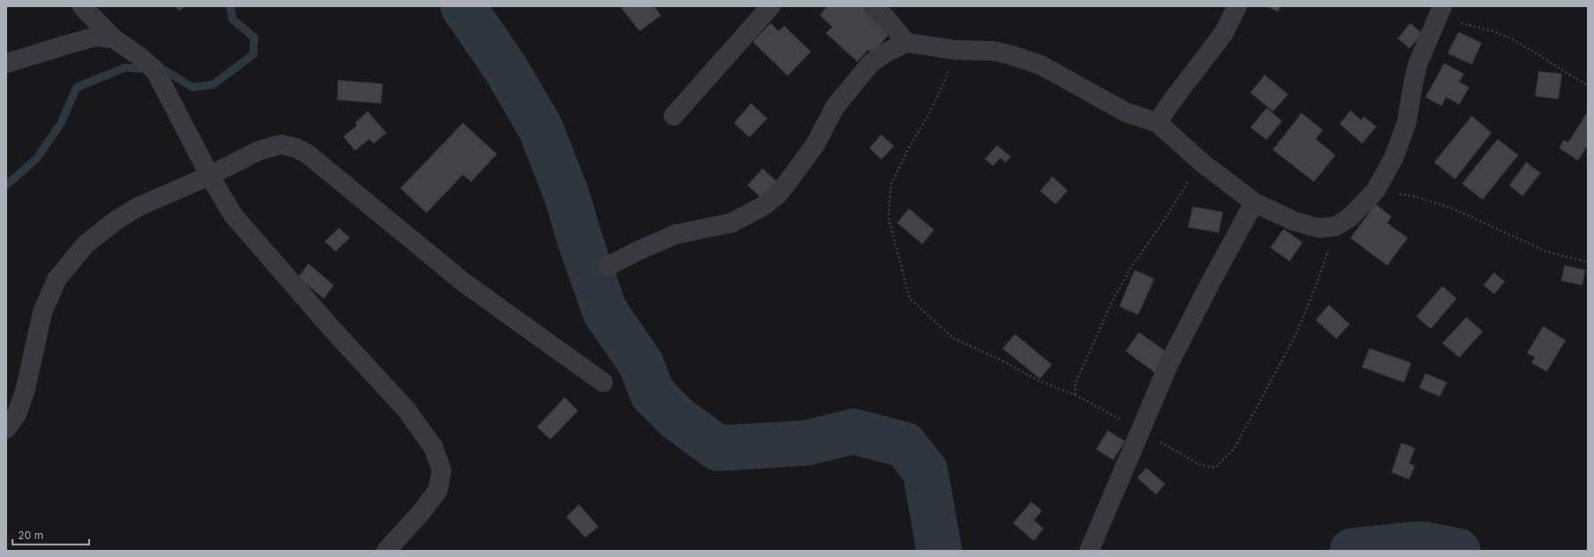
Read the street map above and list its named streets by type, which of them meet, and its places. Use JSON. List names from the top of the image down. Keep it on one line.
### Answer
{"scale_bar":"20 m"}
